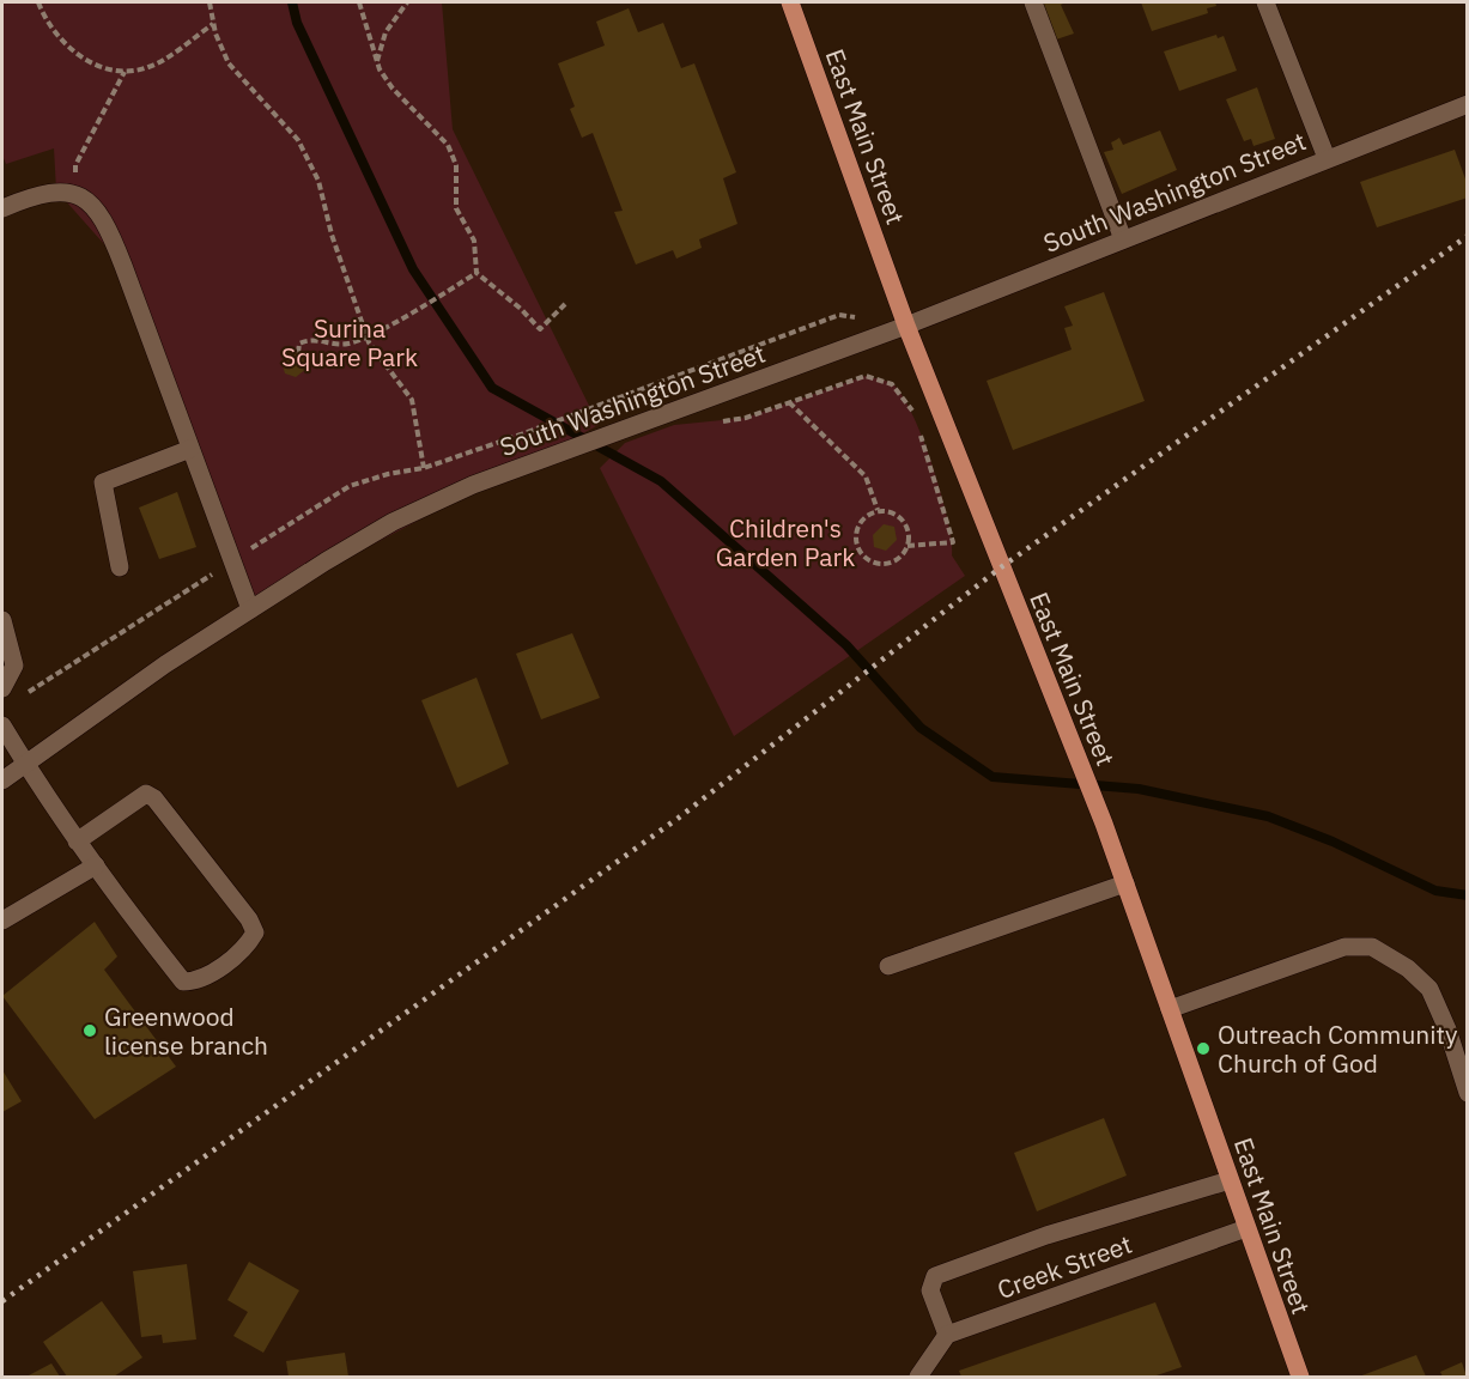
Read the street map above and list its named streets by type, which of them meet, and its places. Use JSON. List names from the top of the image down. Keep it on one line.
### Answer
{"streets":{"main road":["East Main Street"],"street":["South Washington Street","Creek Street"]},"crossings":[["East Main Street","South Washington Street"],["East Main Street","Creek Street"]],"parks":["Surina Square Park","Children's Garden Park"],"places":["Greenwood license branch","Outreach Community Church of God"]}
